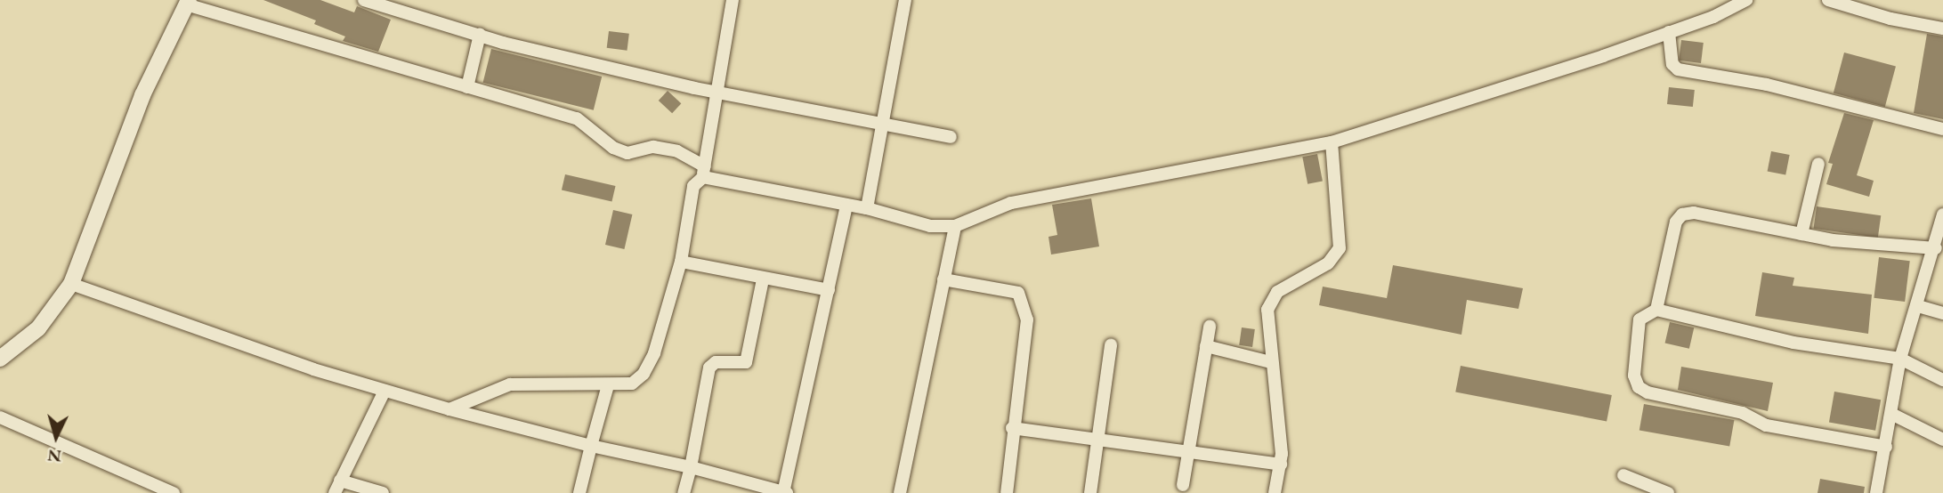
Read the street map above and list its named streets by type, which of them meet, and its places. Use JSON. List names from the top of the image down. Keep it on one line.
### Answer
{"north":"bottom"}
